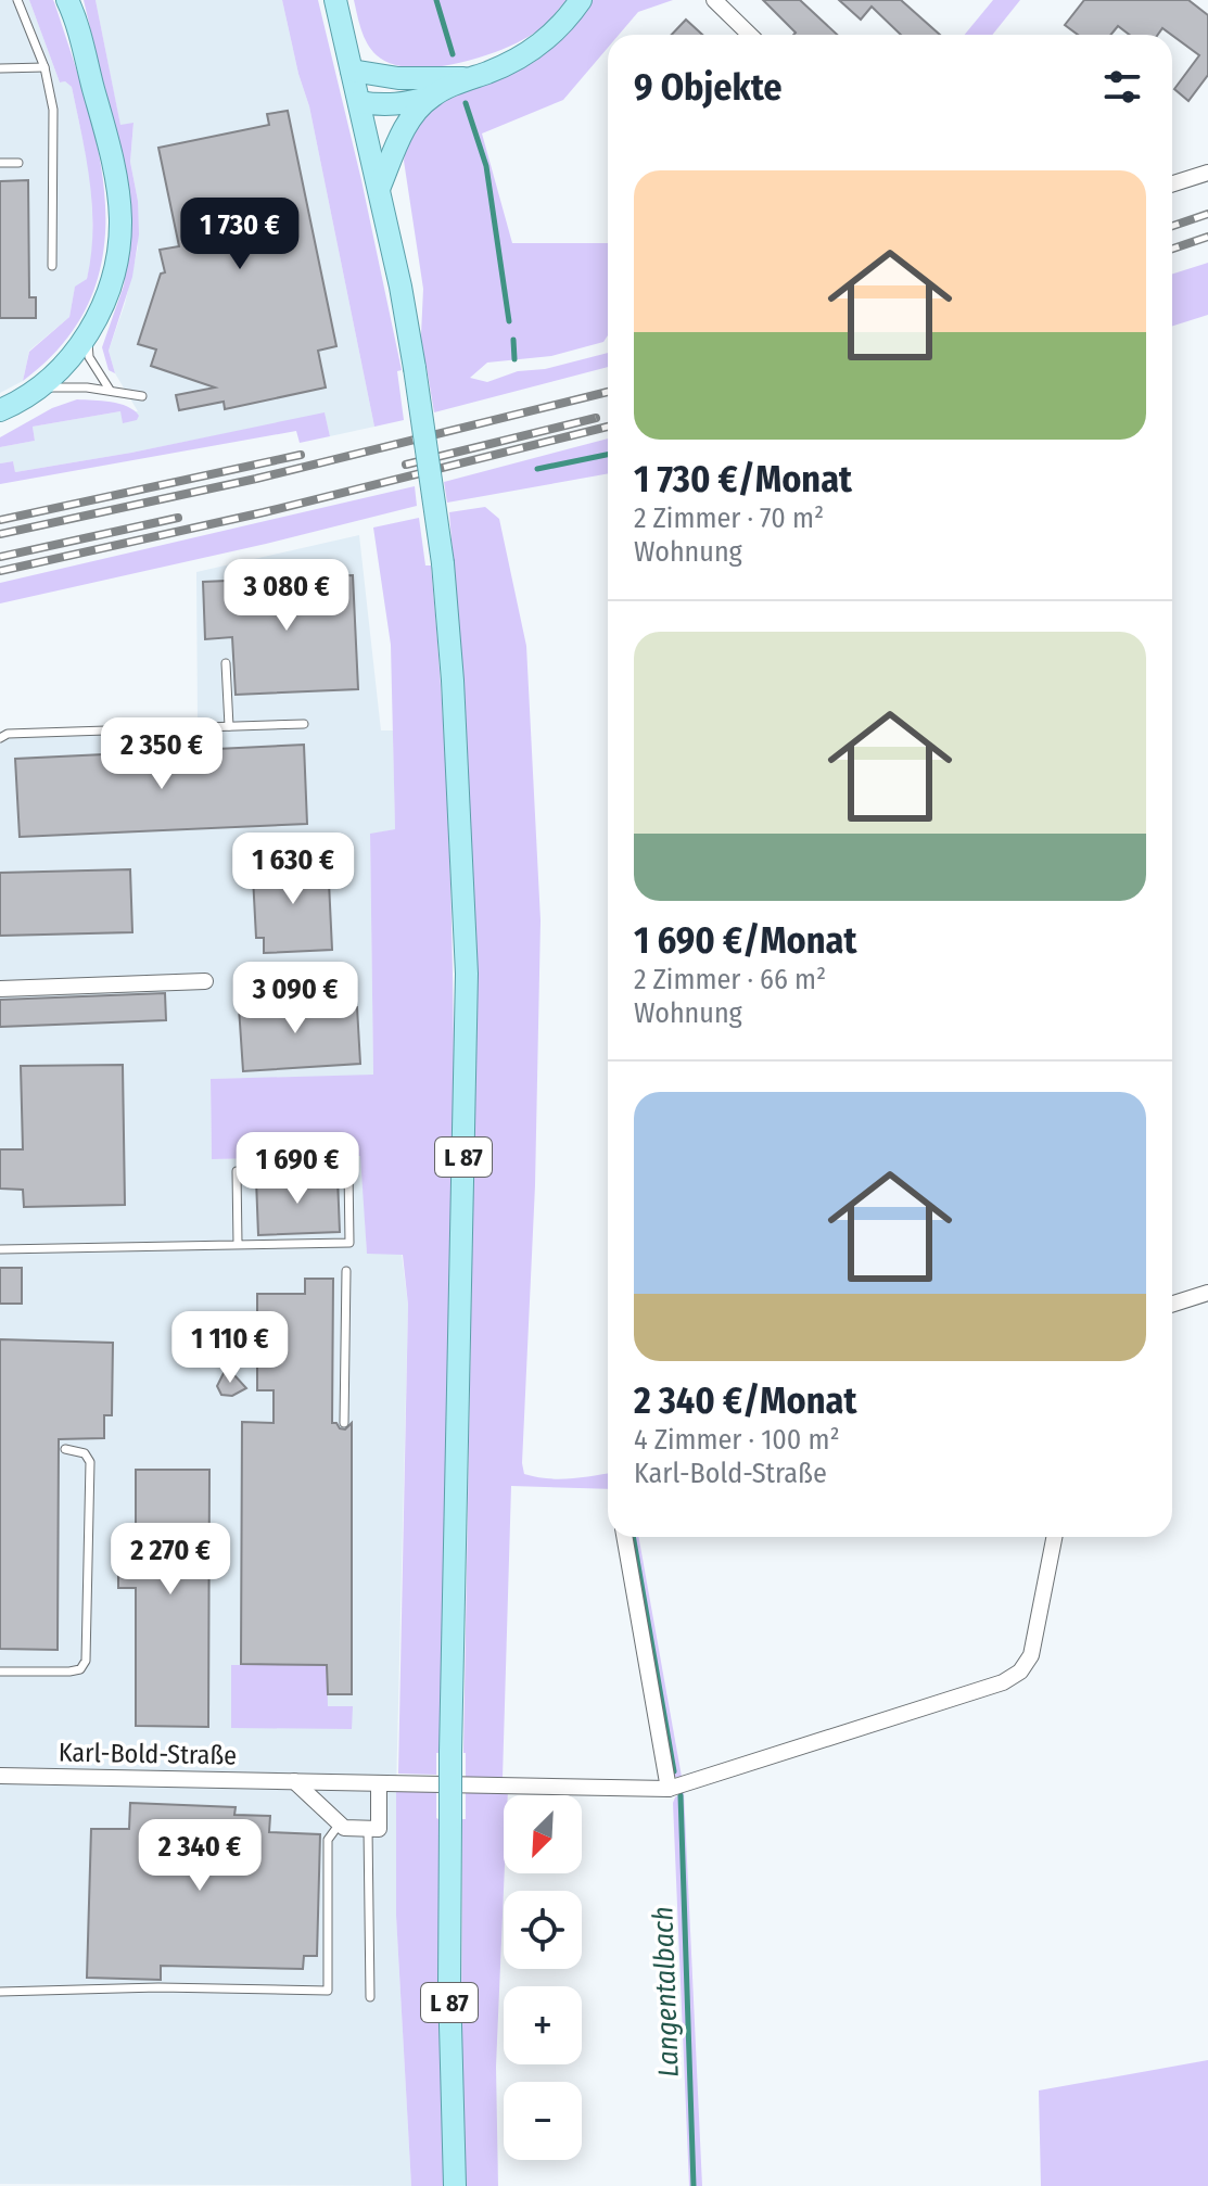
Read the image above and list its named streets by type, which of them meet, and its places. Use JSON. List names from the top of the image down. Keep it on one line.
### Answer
{"streets":{"main road":["L 87"],"street":["Karl-Bold-Straße"]},"water":["Langentalbach"],"north":"bottom left","page":{"heading":"9 Objekte","list":[{"name":"1 730 €/Monat","note":"2 Zimmer · 70 m² · Wohnung"},{"name":"1 690 €/Monat","note":"2 Zimmer · 66 m² · Wohnung"},{"name":"2 340 €/Monat","note":"4 Zimmer · 100 m² · Karl-Bold-Straße"}],"price":["1 730 €","3 080 €","2 350 €","1 630 €","3 090 €","1 690 €","1 110 €","2 270 €","2 340 €"],"map_buttons":["+","−"]}}
